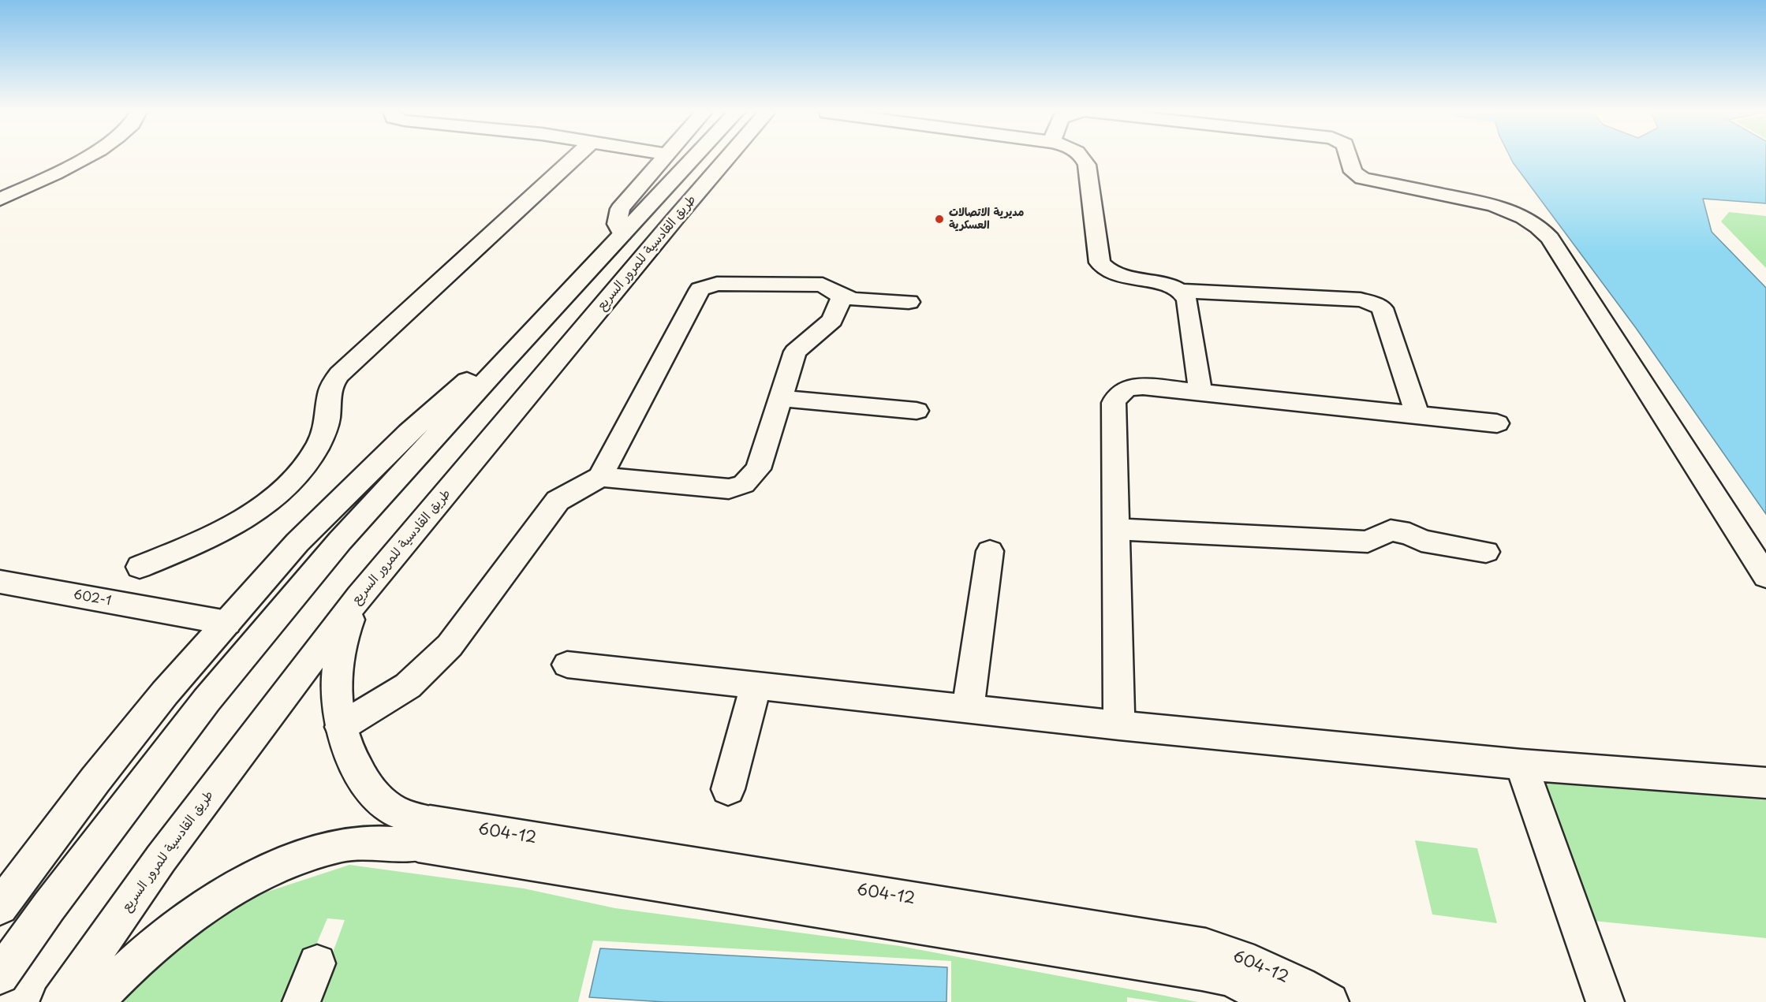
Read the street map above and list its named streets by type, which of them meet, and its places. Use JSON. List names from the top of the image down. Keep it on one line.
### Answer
{"streets":{"main road":["طريق القادسية للمرور السريع","602-1","604-12"]},"places":["مديرية الاتصالات العسكرية"]}
